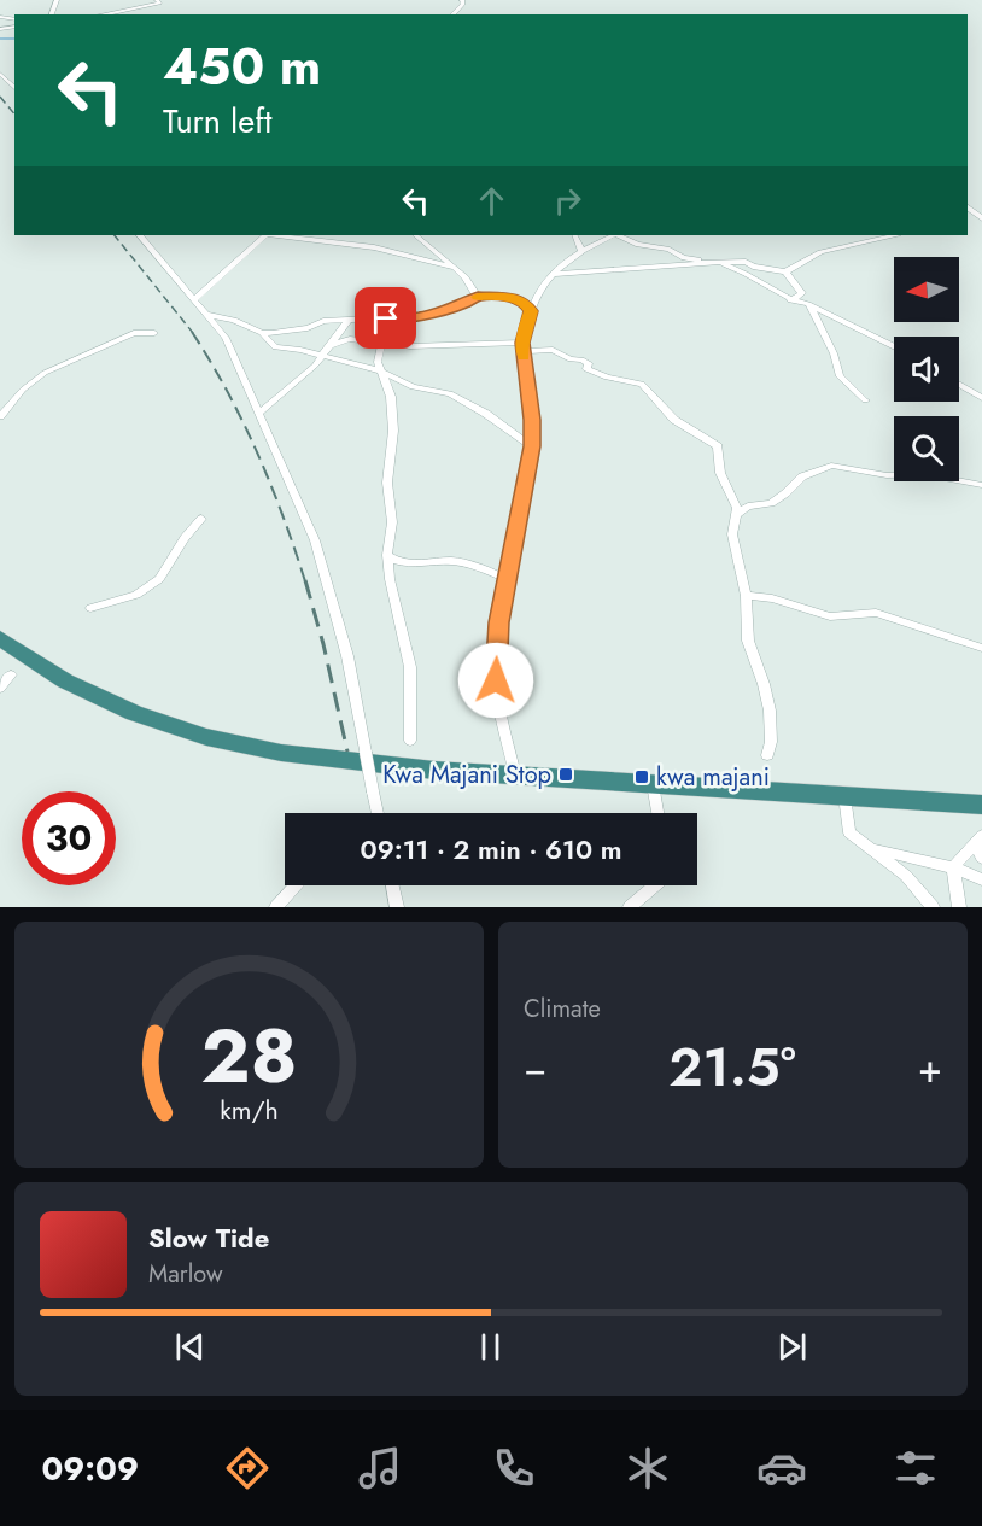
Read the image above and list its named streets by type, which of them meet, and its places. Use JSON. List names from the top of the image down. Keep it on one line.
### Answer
{"places":{"transit":["Kwa Majani Stop","kwa majani"]},"north":"left","page":{"turn":["450 m","Turn left"],"limit":"30","trip":"09:11 · 2 min · 610 m","tile":"Climate","heat":["−","21.5°","+"],"song":["Slow Tide","Marlow"],"tabs":"09:09","gauge":["28","km/h"]}}
